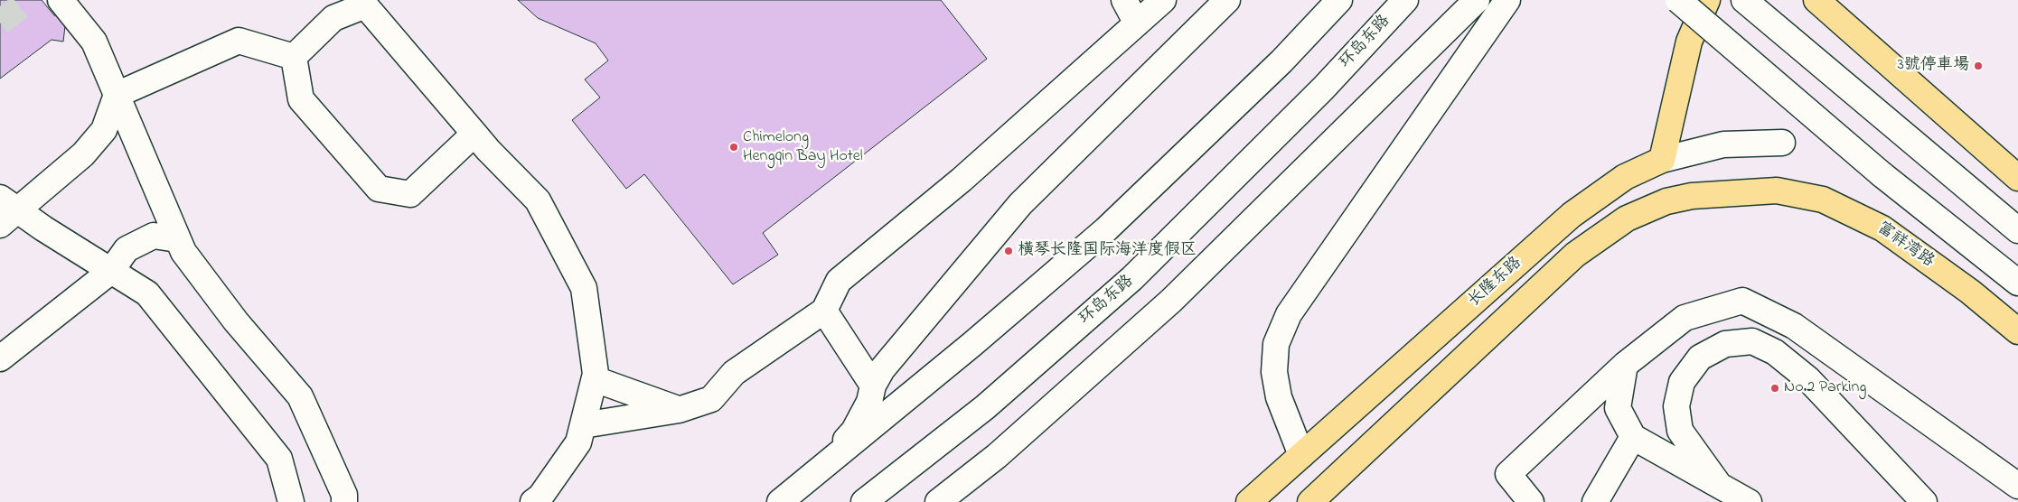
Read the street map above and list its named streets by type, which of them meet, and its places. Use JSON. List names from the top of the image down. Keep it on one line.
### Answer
{"streets":{"main road":["富祥湾路","长隆东路"],"street":["环岛东路"]},"crossings":[["富祥湾路","长隆东路"]],"places":["3號停車場","Chimelong Hengqin Bay Hotel","横琴长隆国际海洋度假区","No.2 Parking"]}
